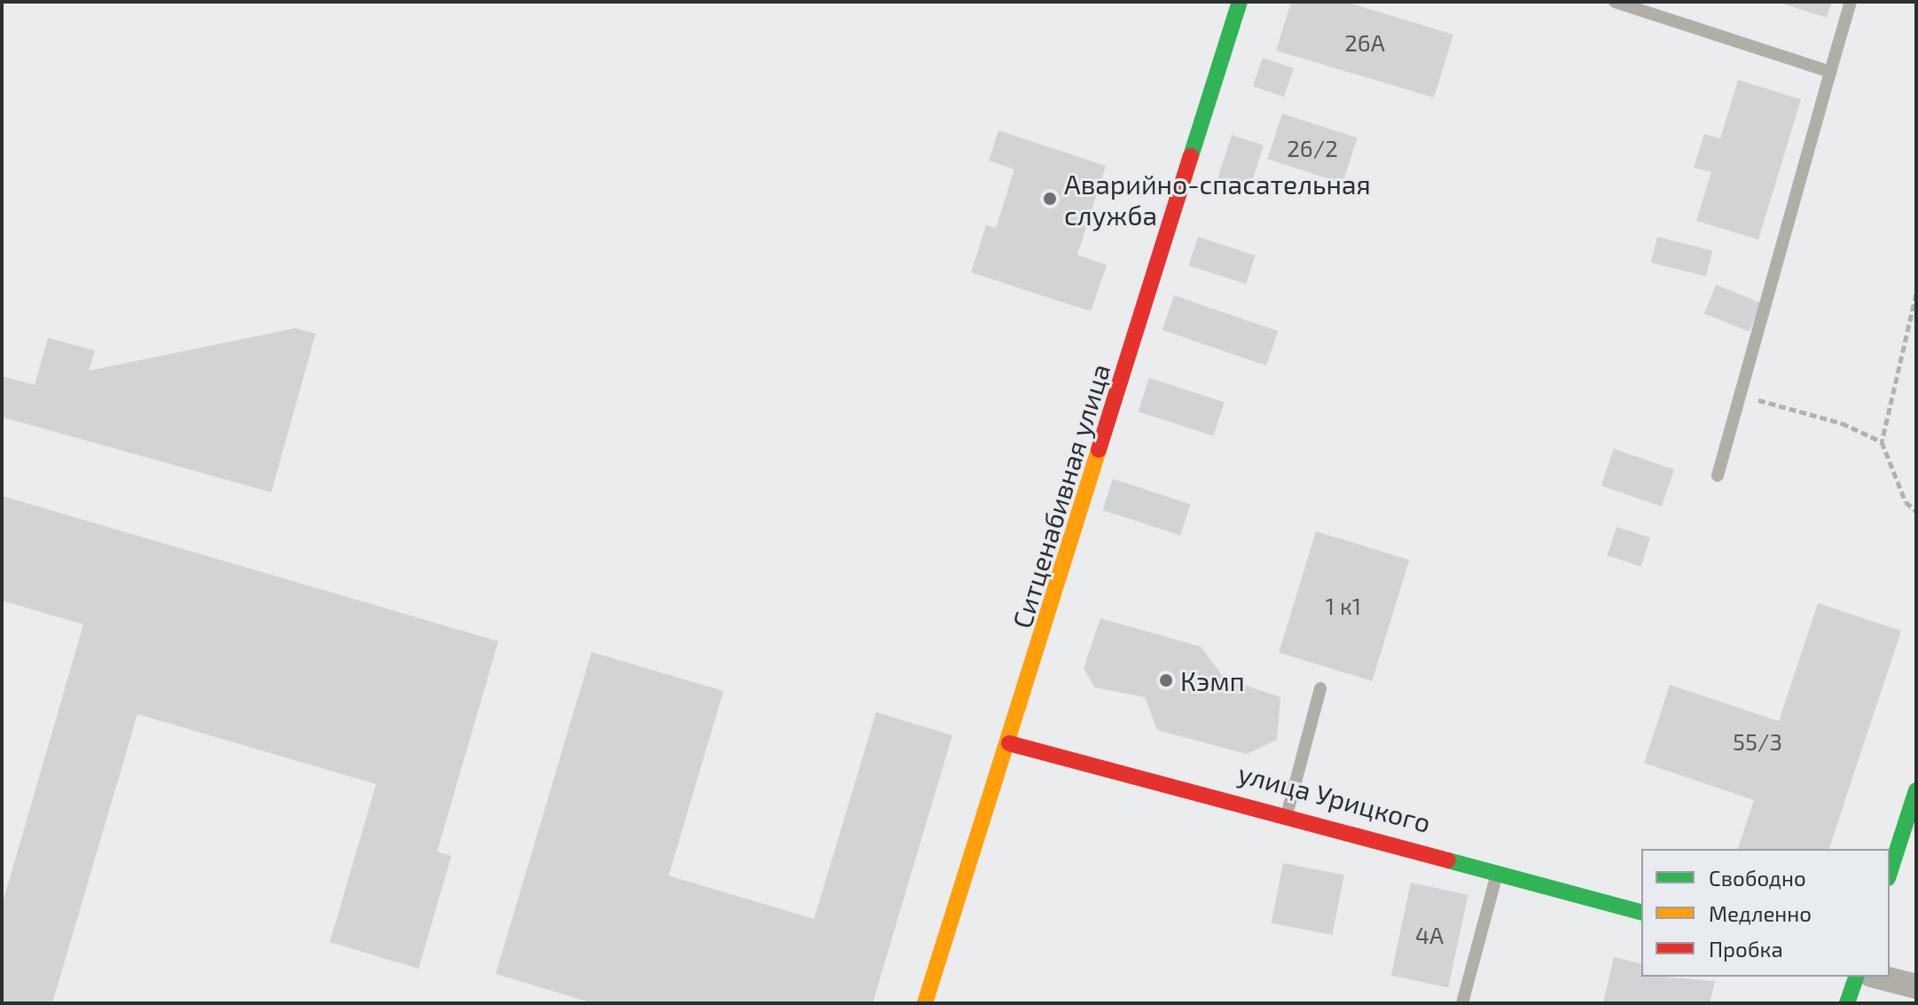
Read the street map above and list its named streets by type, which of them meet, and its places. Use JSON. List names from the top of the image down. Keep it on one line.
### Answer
{"streets":{"street":["Ситценабивная улица","улица Урицкого"]},"crossings":[["Ситценабивная улица","улица Урицкого"]],"places":["Аварийно-спасательная служба","Кэмп"],"house_numbers":["26А","26/2","1 к1","55/3","4А"],"legend":["Свободно","Медленно","Пробка"]}
